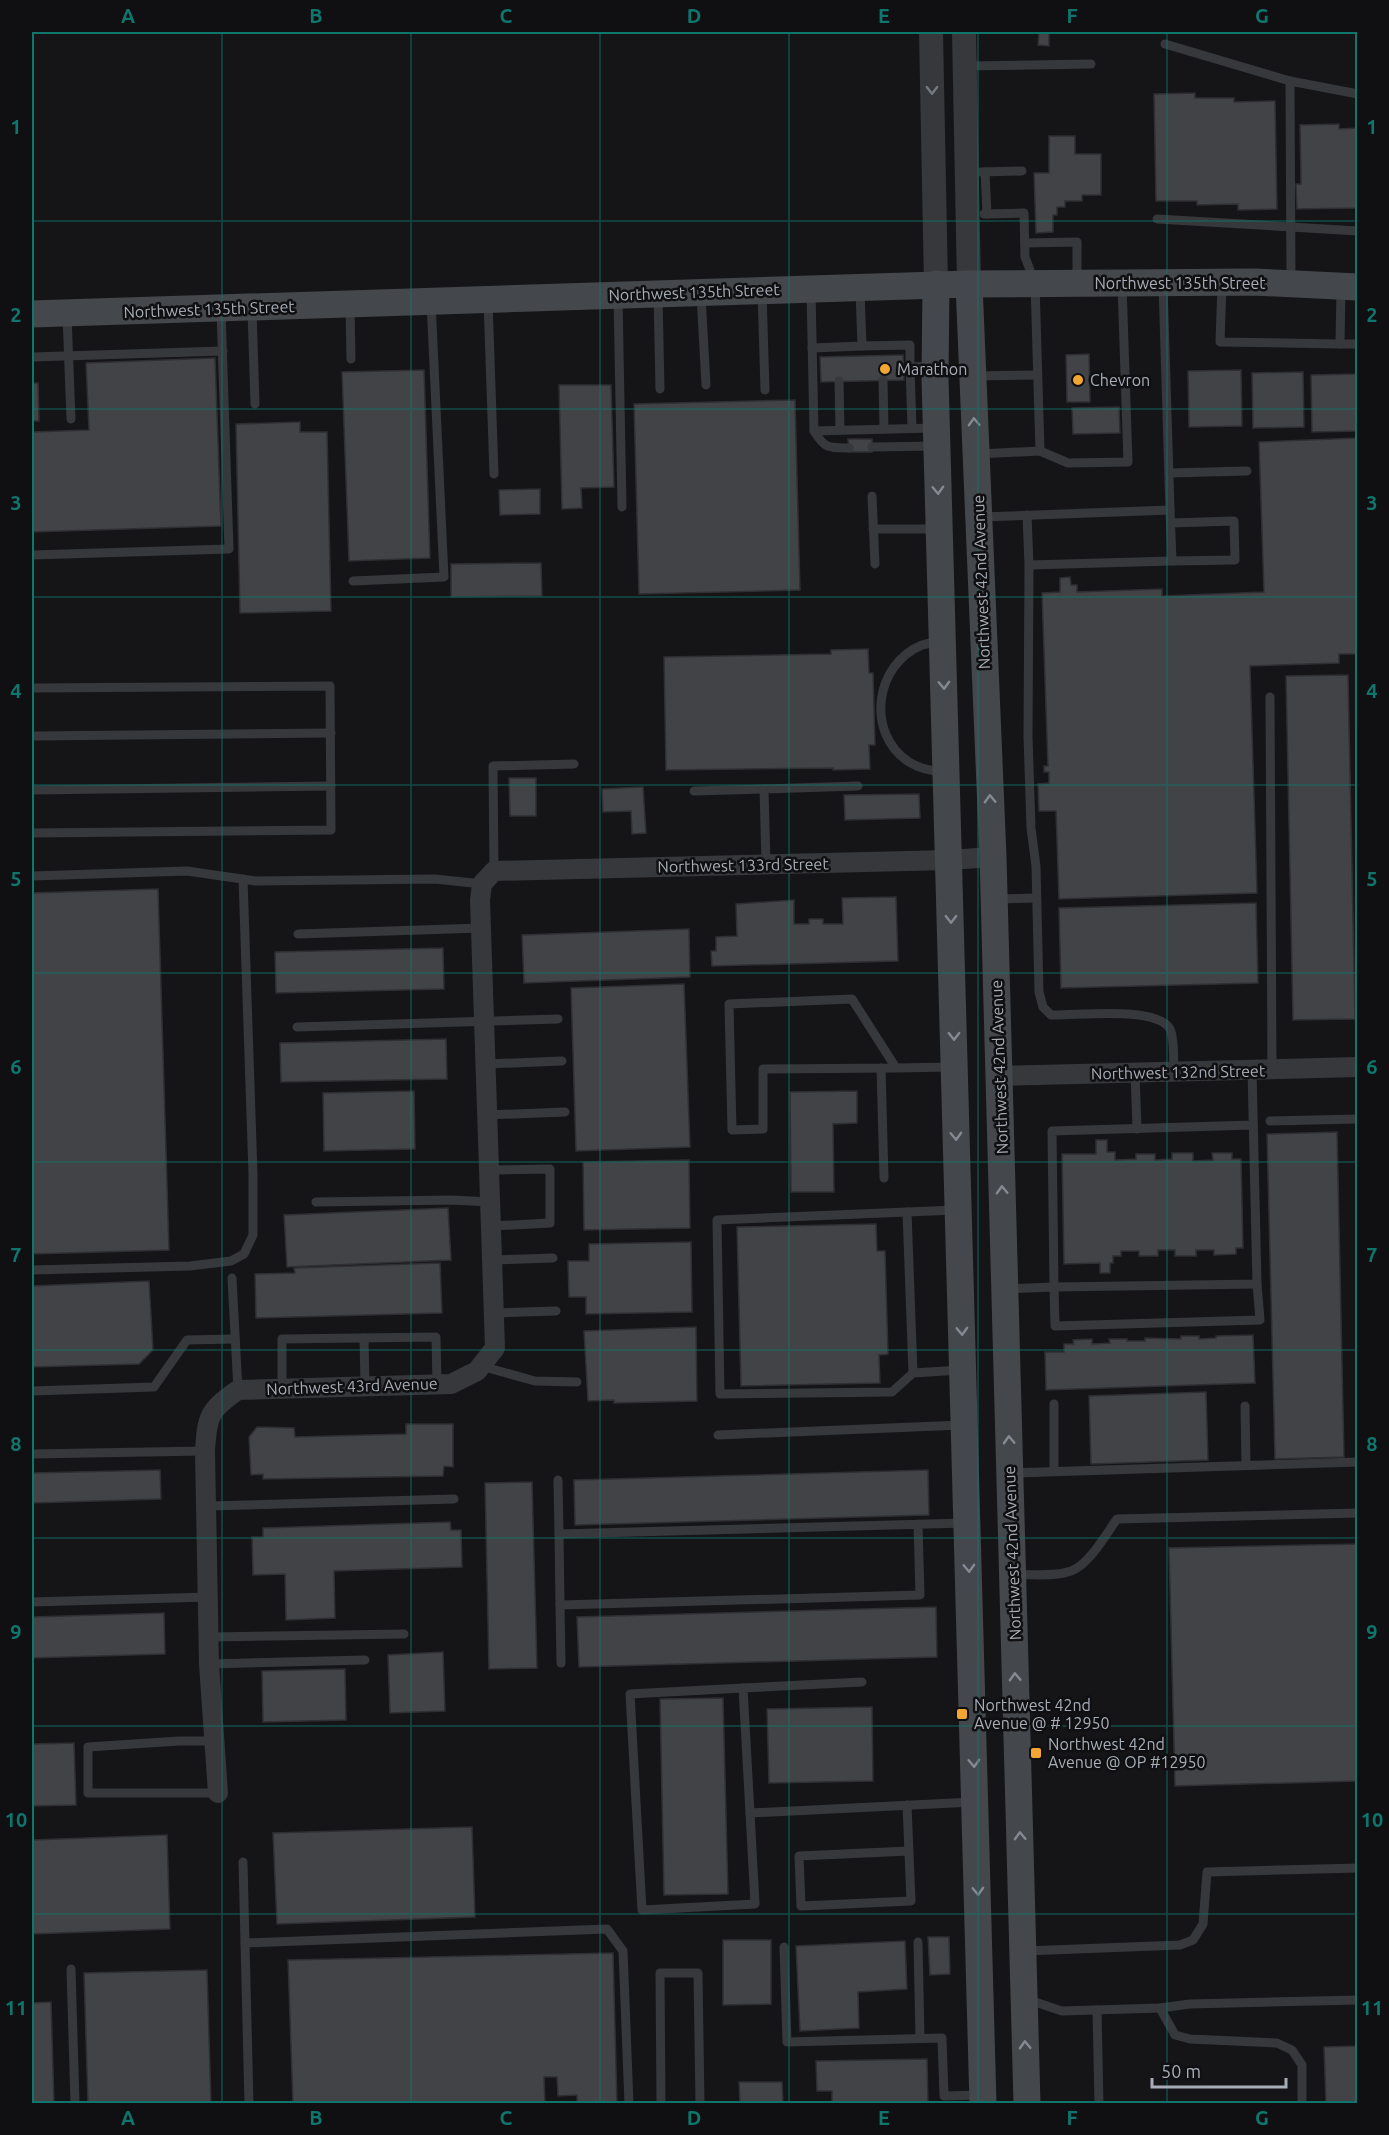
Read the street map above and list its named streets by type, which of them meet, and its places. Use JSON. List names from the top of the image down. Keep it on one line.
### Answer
{"streets":{"main road":["Northwest 135th Street","Northwest 42nd Avenue"],"street":["Northwest 133rd Street","Northwest 132nd Street","Northwest 43rd Avenue"]},"crossings":[["Northwest 135th Street","Northwest 42nd Avenue"],["Northwest 42nd Avenue","Northwest 133rd Street"],["Northwest 42nd Avenue","Northwest 132nd Street"],["Northwest 133rd Street","Northwest 43rd Avenue"]],"one_way":["Northwest 42nd Avenue"],"places":{"other":["Marathon","Chevron"],"transit":["Northwest 42nd Avenue @ # 12950","Northwest 42nd Avenue @ OP #12950"]},"scale_bar":"50 m","grid":{"columns":["A","B","C","D","E","F","G"],"rows":["1","2","3","4","5","6","7","8","9","10","11"]}}
